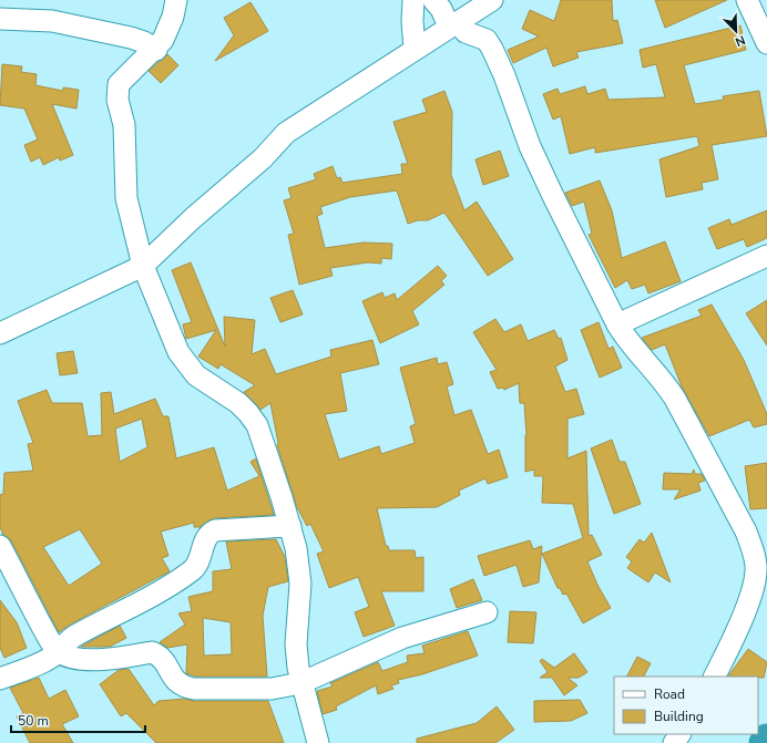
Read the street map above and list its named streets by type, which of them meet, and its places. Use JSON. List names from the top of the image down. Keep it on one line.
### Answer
{"legend":["Road","Building"],"scale_bar":"50 m","north":"bottom right"}
